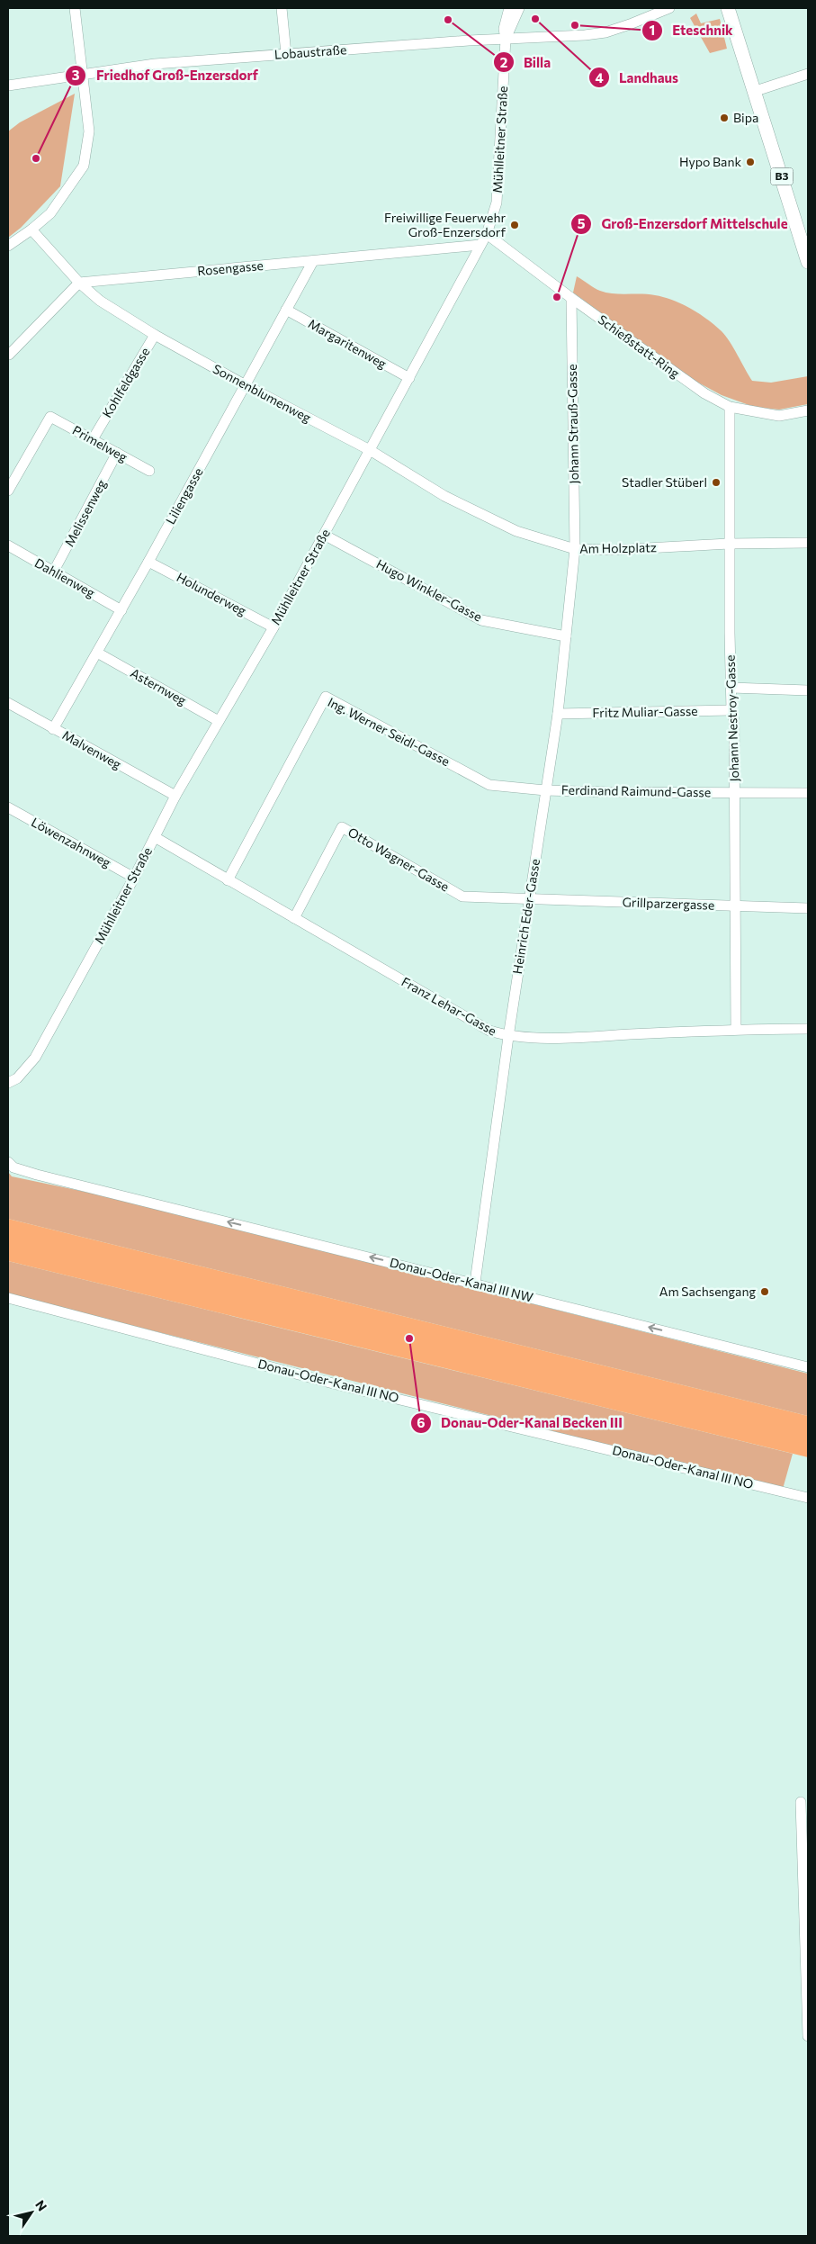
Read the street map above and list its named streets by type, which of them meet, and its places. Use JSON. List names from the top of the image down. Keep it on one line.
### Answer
{"streets":{"main road":["B3"],"street":["Lobaustraße","Mühlleitner Straße","Rosengasse","Margaritenweg","Schießstatt-Ring","Kohlfeldgasse","Sonnenblumenweg","Johann Strauß-Gasse","Primelweg","Liliengasse","Melissenweg","Am Holzplatz","Dahlienweg","Hugo Winkler-Gasse","Holunderweg","Asternweg","Fritz Muliar-Gasse","Johann Nestroy-Gasse","Ing. Werner Seidl-Gasse","Malvenweg","Ferdinand Raimund-Gasse","Löwenzahnweg","Otto Wagner-Gasse","Grillparzergasse","Heinrich Eder-Gasse","Franz Lehar-Gasse","Donau-Oder-Kanal III NW","Donau-Oder-Kanal III NO"]},"crossings":[["Lobaustraße","Mühlleitner Straße"],["Mühlleitner Straße","Rosengasse"],["Mühlleitner Straße","Margaritenweg"],["Mühlleitner Straße","Schießstatt-Ring"],["Mühlleitner Straße","Sonnenblumenweg"],["Mühlleitner Straße","Am Holzplatz"],["Mühlleitner Straße","Hugo Winkler-Gasse"],["Mühlleitner Straße","Holunderweg"],["Mühlleitner Straße","Asternweg"],["Mühlleitner Straße","Malvenweg"],["Mühlleitner Straße","Löwenzahnweg"],["Mühlleitner Straße","Franz Lehar-Gasse"],["Rosengasse","Kohlfeldgasse"],["Rosengasse","Liliengasse"],["Margaritenweg","Liliengasse"],["Schießstatt-Ring","Johann Strauß-Gasse"],["Schießstatt-Ring","Johann Nestroy-Gasse"],["Kohlfeldgasse","Sonnenblumenweg"],["Kohlfeldgasse","Primelweg"],["Sonnenblumenweg","Liliengasse"],["Sonnenblumenweg","Am Holzplatz"],["Johann Strauß-Gasse","Am Holzplatz"],["Johann Strauß-Gasse","Heinrich Eder-Gasse"],["Primelweg","Melissenweg"],["Liliengasse","Dahlienweg"],["Liliengasse","Holunderweg"],["Liliengasse","Asternweg"],["Liliengasse","Malvenweg"],["Melissenweg","Dahlienweg"],["Am Holzplatz","Johann Nestroy-Gasse"],["Am Holzplatz","Heinrich Eder-Gasse"],["Hugo Winkler-Gasse","Heinrich Eder-Gasse"],["Fritz Muliar-Gasse","Johann Nestroy-Gasse"],["Fritz Muliar-Gasse","Heinrich Eder-Gasse"],["Johann Nestroy-Gasse","Ferdinand Raimund-Gasse"],["Johann Nestroy-Gasse","Grillparzergasse"],["Johann Nestroy-Gasse","Franz Lehar-Gasse"],["Ing. Werner Seidl-Gasse","Ferdinand Raimund-Gasse"],["Ing. Werner Seidl-Gasse","Heinrich Eder-Gasse"],["Ing. Werner Seidl-Gasse","Franz Lehar-Gasse"],["Ferdinand Raimund-Gasse","Heinrich Eder-Gasse"],["Otto Wagner-Gasse","Grillparzergasse"],["Otto Wagner-Gasse","Heinrich Eder-Gasse"],["Otto Wagner-Gasse","Franz Lehar-Gasse"],["Grillparzergasse","Heinrich Eder-Gasse"],["Heinrich Eder-Gasse","Franz Lehar-Gasse"],["Heinrich Eder-Gasse","Donau-Oder-Kanal III NW"]],"one_way":["Donau-Oder-Kanal III NW"],"places":["Landhaus","Billa","Eteschnik","Bipa","Friedhof Groß-Enzersdorf","Hypo Bank","Freiwillige Feuerwehr Groß-Enzersdorf","Groß-Enzersdorf Mittelschule","Stadler Stüberl","Am Sachsengang","Donau-Oder-Kanal Becken III"],"north":"top right"}
